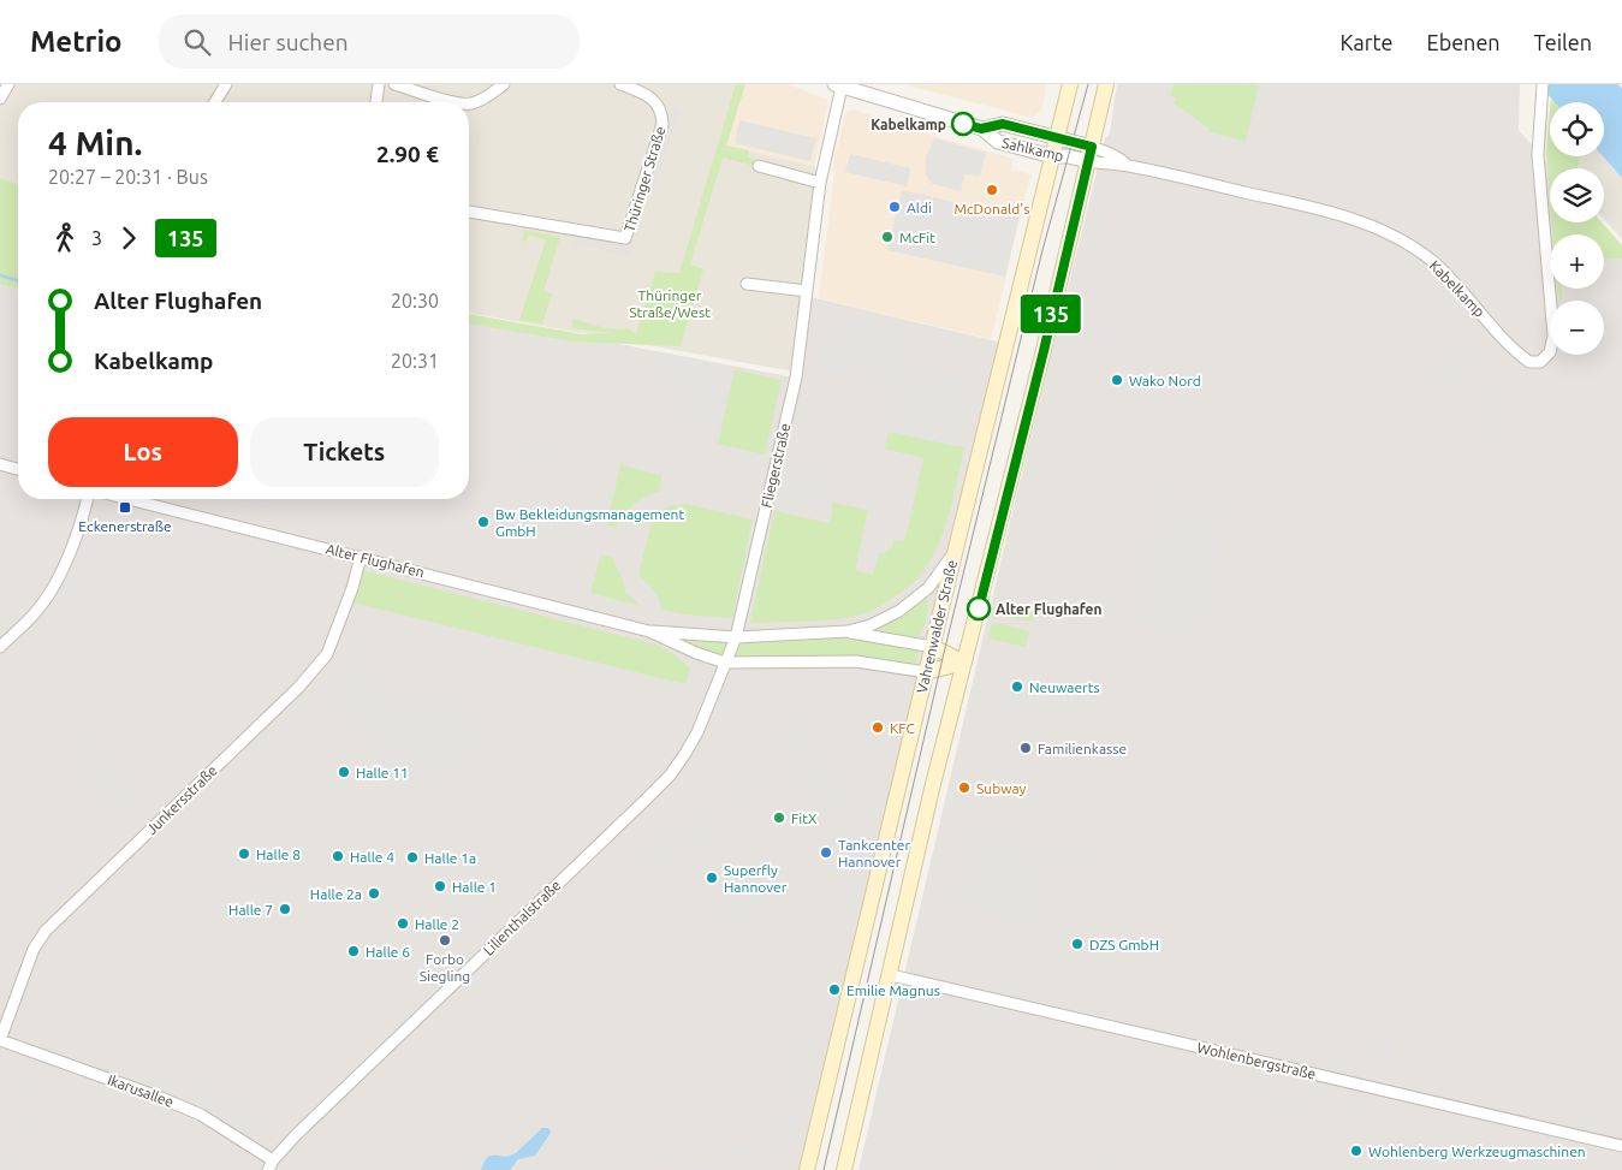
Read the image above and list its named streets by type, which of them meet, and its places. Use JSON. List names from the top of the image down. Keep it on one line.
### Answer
{"streets":{"main road":["Vahrenwalder Straße"],"street":["Sahlkamp","Thüringer Straße","Kabelkamp","Fliegerstraße","Alter Flughafen","Junkersstraße","Lilienthalstraße","Wohlenbergstraße","Ikarusallee"]},"crossings":[["Sahlkamp","Kabelkamp"],["Sahlkamp","Fliegerstraße"],["Sahlkamp","Vahrenwalder Straße"],["Fliegerstraße","Alter Flughafen"],["Fliegerstraße","Lilienthalstraße"],["Alter Flughafen","Vahrenwalder Straße"],["Alter Flughafen","Junkersstraße"],["Alter Flughafen","Lilienthalstraße"],["Junkersstraße","Ikarusallee"],["Lilienthalstraße","Ikarusallee"]],"parks":["Thüringer Straße/West"],"places":{"other":["Kabelkamp","McDonald's","Aldi","McFit","Wako Nord","Bw Bekleidungsmanagement GmbH","Alter Flughafen","Neuwaerts","KFC","Familienkasse","Halle 11","Subway","FitX","Tankcenter Hannover","Halle 8","Halle 4","Halle 1a","Superfly Hannover","Halle 1","Halle 2a","Halle 7","Halle 2","Forbo Siegling","DZS GmbH","Halle 6","Emilie Magnus","Wohlenberg Werkzeugmaschinen"],"transit":["Eckenerstraße"]},"lines":["bus line 135"],"page":{"header":"Metrio","search":"Hier suchen","nav":["Karte","Ebenen","Teilen"],"on_map":"135","map_buttons":["+","−"],"heading":["4 Min.","20:27 – 20:31 · Bus","2.90 €"],"legs":["3","135"],"list":[{"name":"Alter Flughafen","value":"20:30"},{"name":"Kabelkamp","value":"20:31"}],"buttons":["Los","Tickets"]}}
